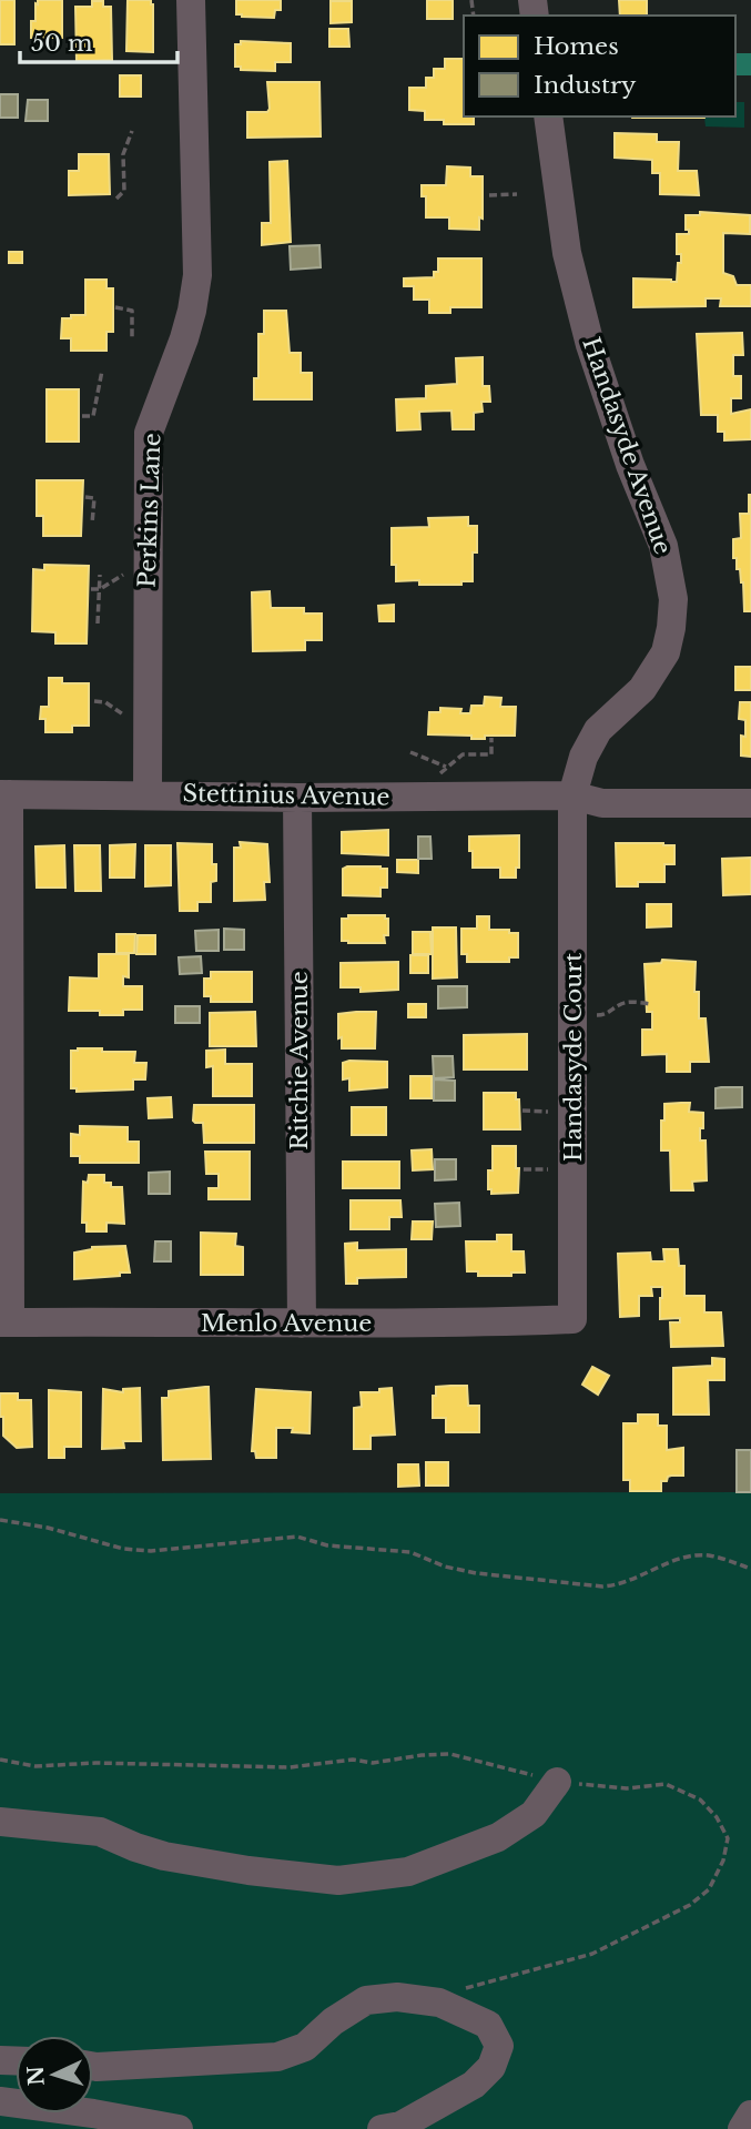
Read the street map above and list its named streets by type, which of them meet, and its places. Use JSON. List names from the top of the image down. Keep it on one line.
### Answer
{"streets":{"street":["Handasyde Avenue","Perkins Lane","Stettinius Avenue","Handasyde Court","Ritchie Avenue","Menlo Avenue"]},"crossings":[["Handasyde Avenue","Stettinius Avenue"],["Handasyde Avenue","Handasyde Court"],["Perkins Lane","Stettinius Avenue"],["Stettinius Avenue","Handasyde Court"],["Stettinius Avenue","Ritchie Avenue"],["Handasyde Court","Menlo Avenue"],["Ritchie Avenue","Menlo Avenue"]],"legend":["Homes","Industry"],"scale_bar":"50 m","north":"left"}
